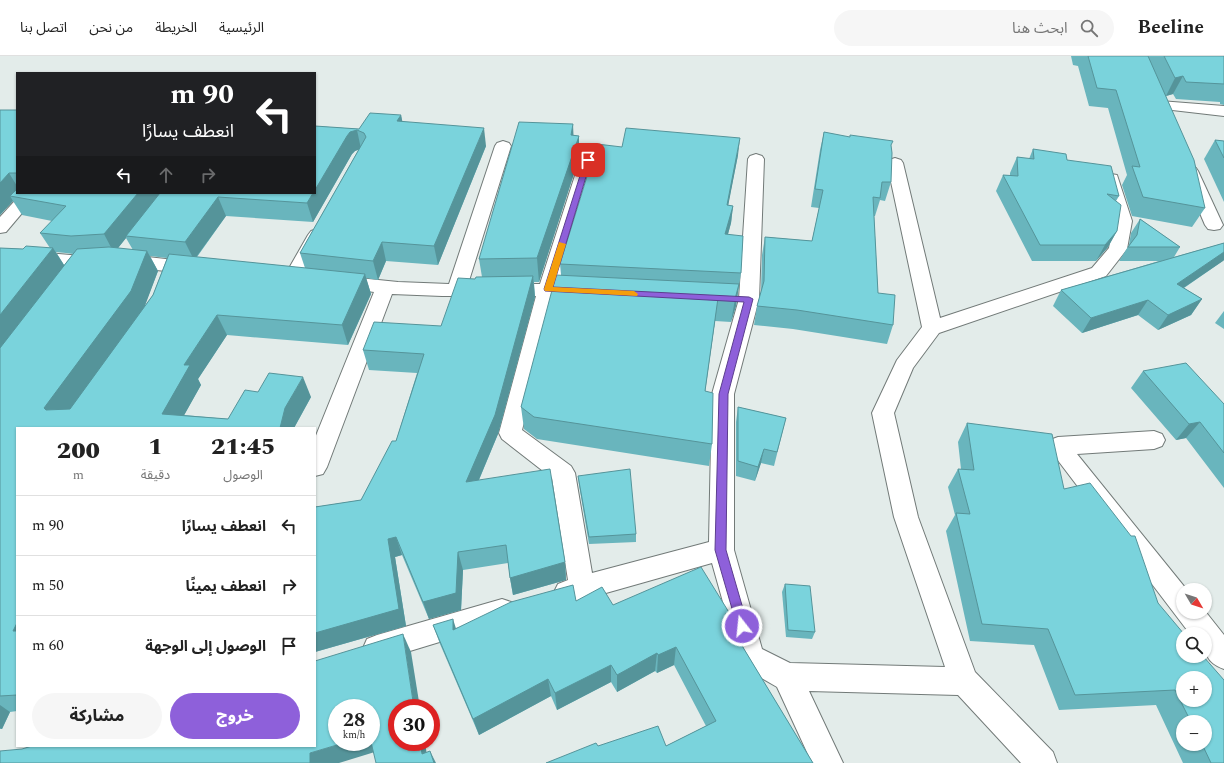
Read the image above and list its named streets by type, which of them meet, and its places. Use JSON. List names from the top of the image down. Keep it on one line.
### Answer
{"north":"bottom right","page":{"header":"Beeline","search":"ابحث هنا","nav":["الرئيسية","الخريطة","من نحن","اتصل بنا"],"turn":["90 m","انعطف يسارًا"],"eta":["21:45","الوصول","1","دقيقة","200","m"],"list":[{"name":"انعطف يسارًا","value":"90 m"},{"name":"انعطف يمينًا","value":"50 m"},{"name":"الوصول إلى الوجهة","value":"60 m"}],"map_buttons":["+","−"],"buttons":["خروج","مشاركة"],"speed":"28 km/h","limit":"30"}}
